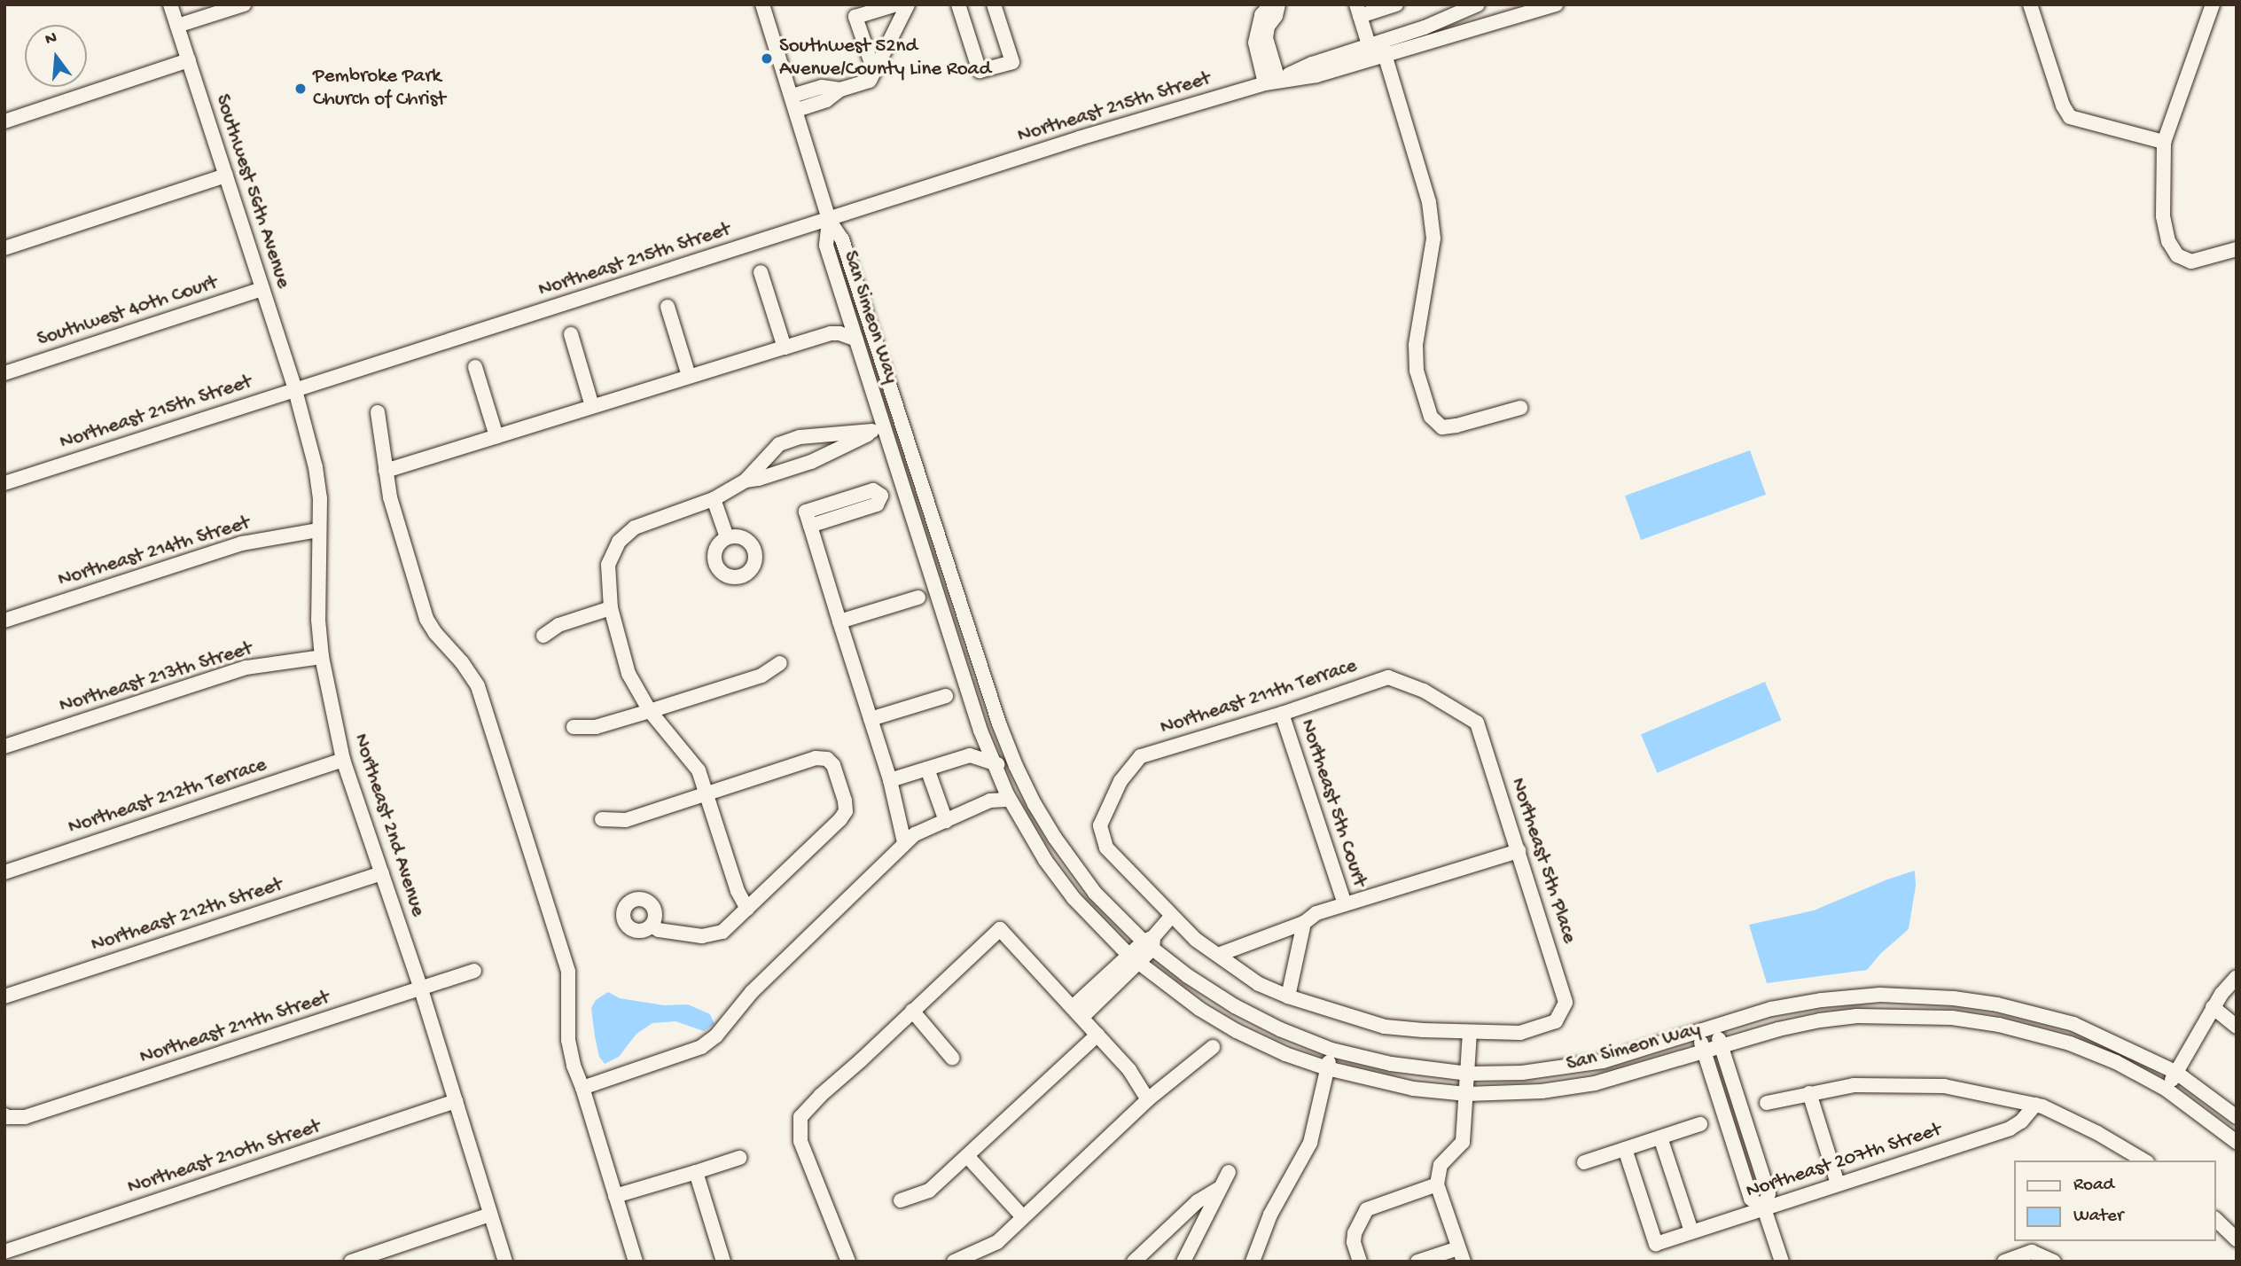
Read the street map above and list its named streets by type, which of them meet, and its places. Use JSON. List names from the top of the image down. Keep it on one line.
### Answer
{"streets":{"street":["Northeast 215th Street","Southwest 56th Avenue","Southwest 40th Court","San Simeon Way","Northeast 214th Street","Northeast 213th Street","Northeast 211th Terrace","Northeast 212th Terrace","Northeast 5th Court","Northeast 2nd Avenue","Northeast 5th Place","Northeast 212th Street","Northeast 211th Street","Northeast 210th Street","Northeast 207th Street"]},"crossings":[["Northeast 215th Street","Southwest 56th Avenue"],["Northeast 215th Street","San Simeon Way"],["Northeast 215th Street","Northeast 2nd Avenue"],["Southwest 56th Avenue","Southwest 40th Court"],["Southwest 56th Avenue","Northeast 2nd Avenue"],["Northeast 214th Street","Northeast 2nd Avenue"],["Northeast 213th Street","Northeast 2nd Avenue"],["Northeast 211th Terrace","Northeast 5th Court"],["Northeast 211th Terrace","Northeast 5th Place"],["Northeast 212th Terrace","Northeast 2nd Avenue"],["Northeast 2nd Avenue","Northeast 212th Street"],["Northeast 2nd Avenue","Northeast 211th Street"],["Northeast 2nd Avenue","Northeast 210th Street"]],"places":["Southwest 52nd Avenue/County Line Road","Pembroke Park Church of Christ"],"legend":["Road","Water"],"north":"top"}
